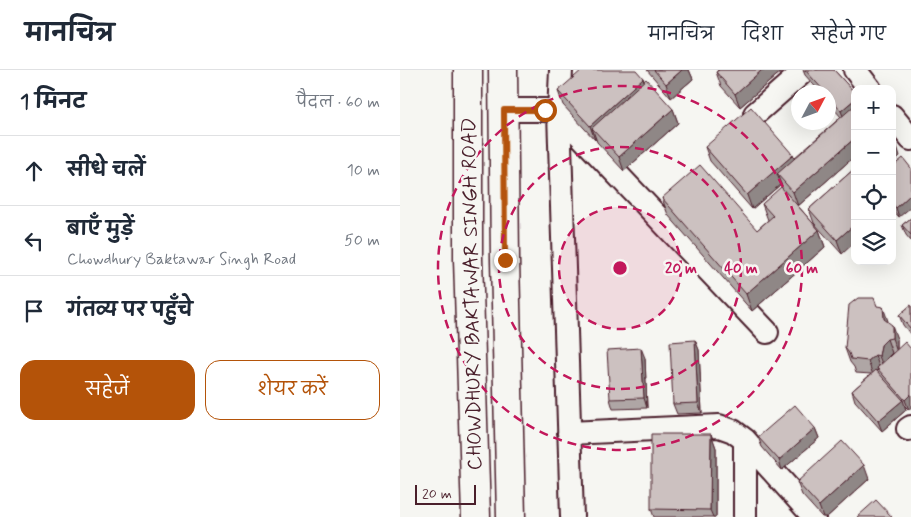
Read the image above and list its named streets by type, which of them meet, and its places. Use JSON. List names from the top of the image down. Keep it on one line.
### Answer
{"streets":{"main road":["CHOWDHURY BAKTAWAR SINGH ROAD"]},"scale_bar":"20 m","north":"top right","page":{"header":"मानचित्र","nav":["मानचित्र","दिशा","सहेजे गए"],"heading":["1 मिनट","पैदल · 60 m"],"map_buttons":["+","−"],"list":[["सीधे चलें","10 m"],["बाएँ मुड़ें","Chowdhury Baktawar Singh Road","50 m"],"गंतव्य पर पहुँचे"],"buttons":["सहेजें","शेयर करें"],"scale":"20 m"},"rings":["20 m","40 m","60 m"]}
